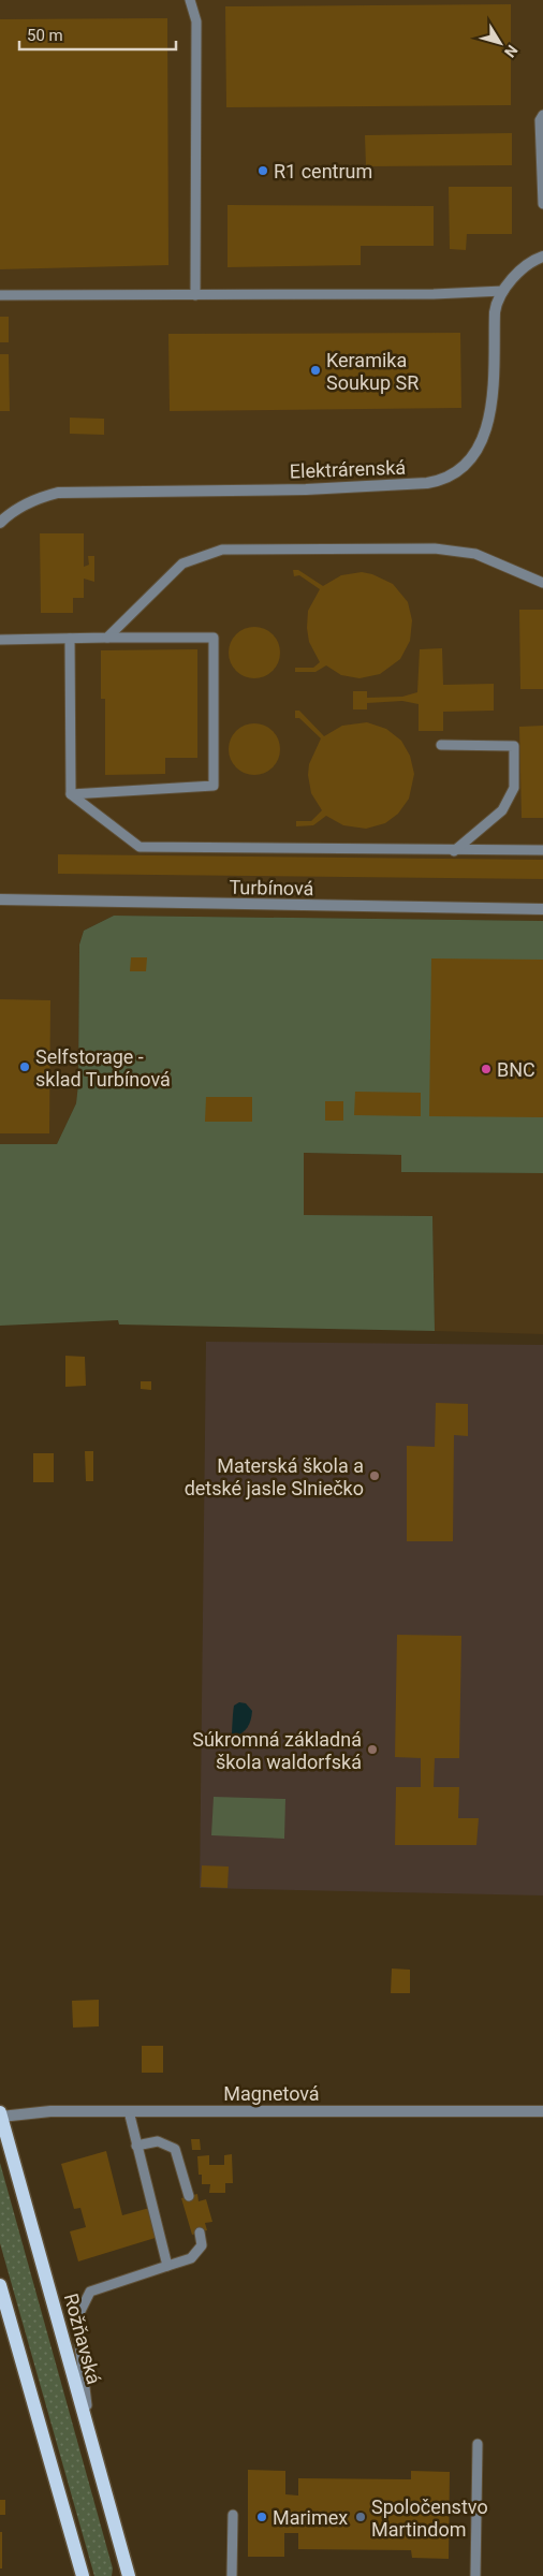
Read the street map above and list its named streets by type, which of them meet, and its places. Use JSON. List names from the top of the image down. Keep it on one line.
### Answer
{"streets":{"main road":["Rožňavská"],"street":["Elektrárenská","Turbínová","Magnetová"]},"crossings":[["Magnetová","Rožňavská"]],"places":["R1 centrum","Keramika Soukup SR","Selfstorage - sklad Turbínová","BNC","Materská škola a detské jasle Slniečko","Súkromná základná škola waldorfská","Marimex","Spoločenstvo Martindom"],"scale_bar":"50 m","north":"bottom right"}
